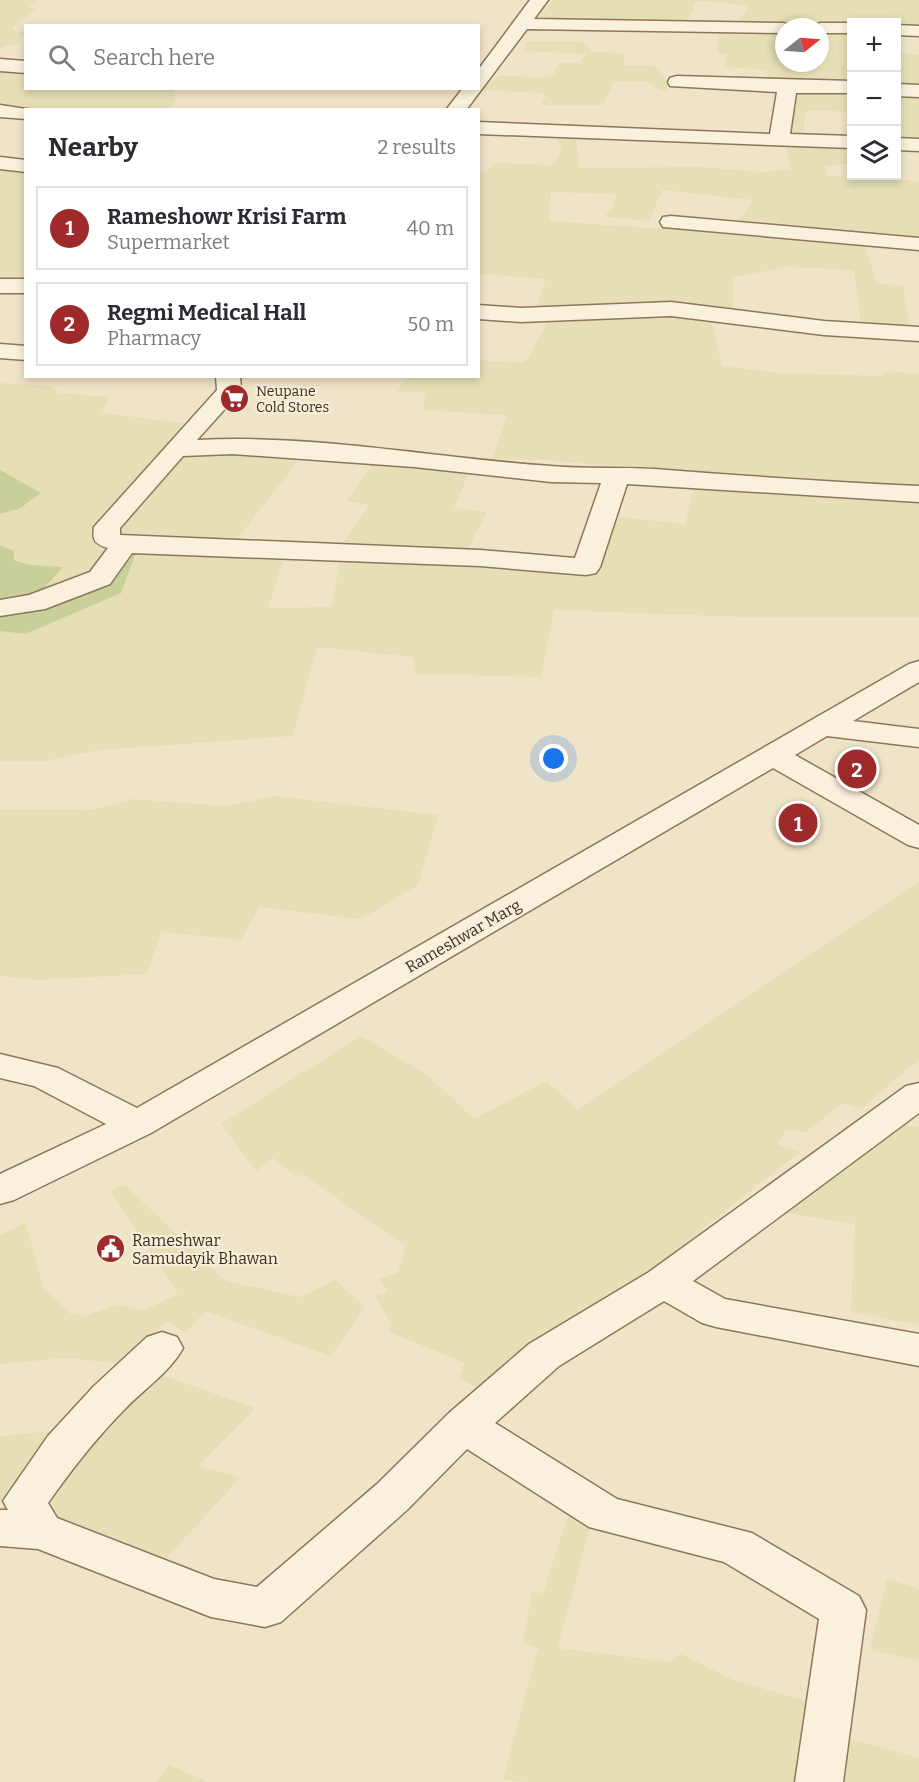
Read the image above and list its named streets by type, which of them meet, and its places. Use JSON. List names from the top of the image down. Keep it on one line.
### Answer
{"streets":{"street":["Rameshwar Marg"]},"places":{"supermarket":["Neupane Cold Stores"],"public building":["Rameshwar Samudayik Bhawan"]},"north":"right","page":{"map_buttons":["+","−"],"search":"Search here","heading":["Nearby","2 results"],"list":[{"mark":"1","name":"Rameshowr Krisi Farm","note":"Supermarket","value":"40 m"},{"mark":"2","name":"Regmi Medical Hall","note":"Pharmacy","value":"50 m"}],"pins":["2","1"]}}
